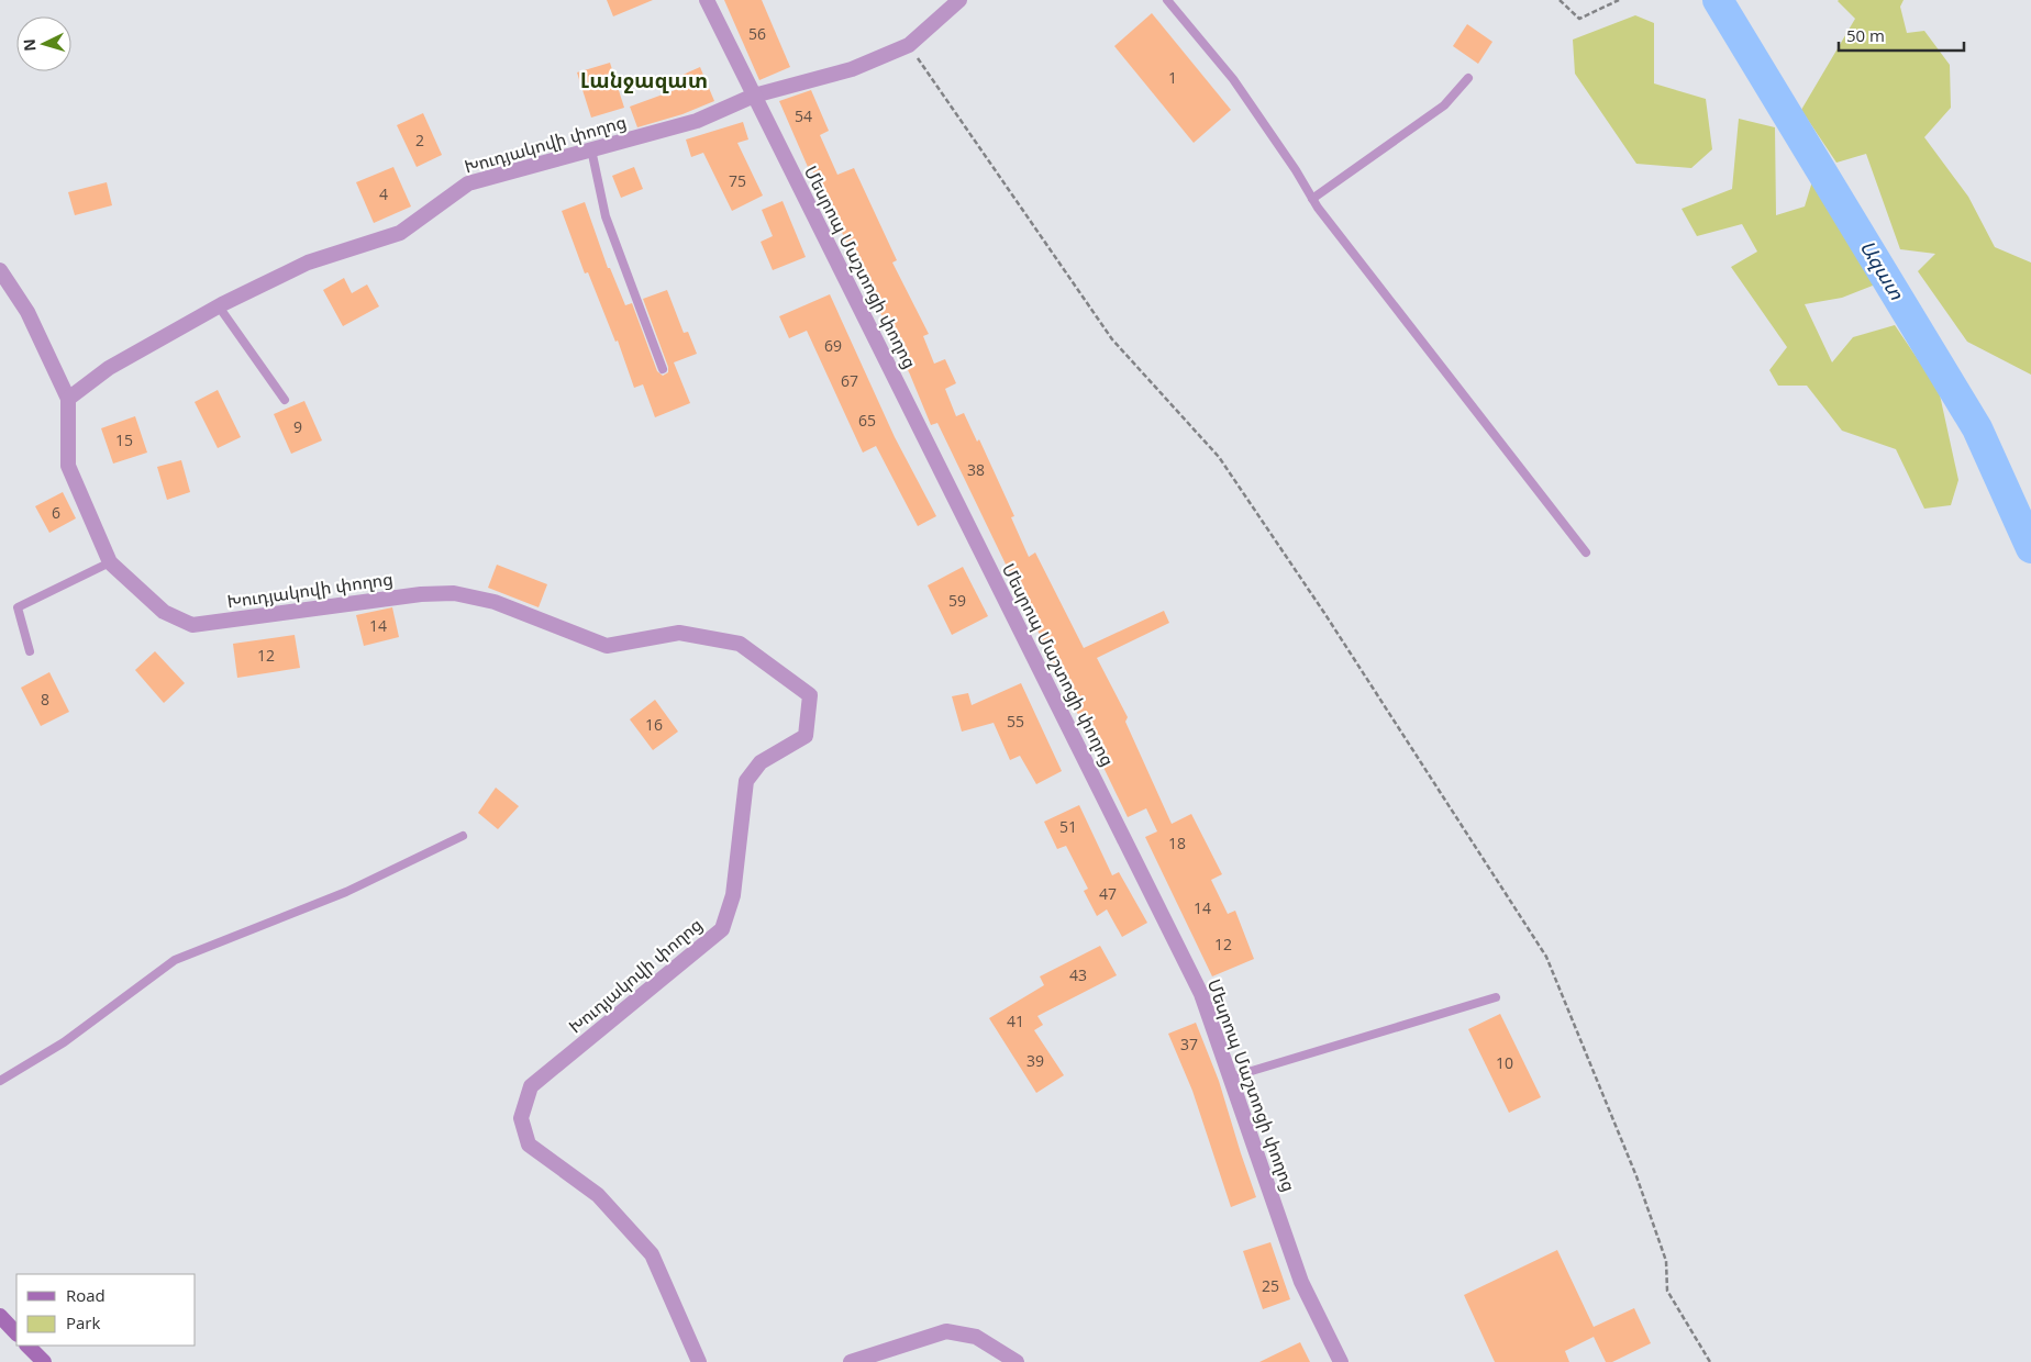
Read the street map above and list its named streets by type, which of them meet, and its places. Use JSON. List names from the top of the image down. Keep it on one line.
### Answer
{"streets":{"street":["Խուդյակովի փողոց","Մեսրոպ Մաշտոցի փողոց"]},"crossings":[["Խուդյակովի փողոց","Մեսրոպ Մաշտոցի փողոց"]],"districts":["Լանջազատ"],"water":["Ազատ"],"house_numbers":["56","1","54","2","75","4","69","67","65","9","15","38","6","59","14","12","8","55","16","51","18","47","14","12","43","41","37","39","10","25"],"legend":["Road","Park"],"scale_bar":"50 m","north":"left"}
